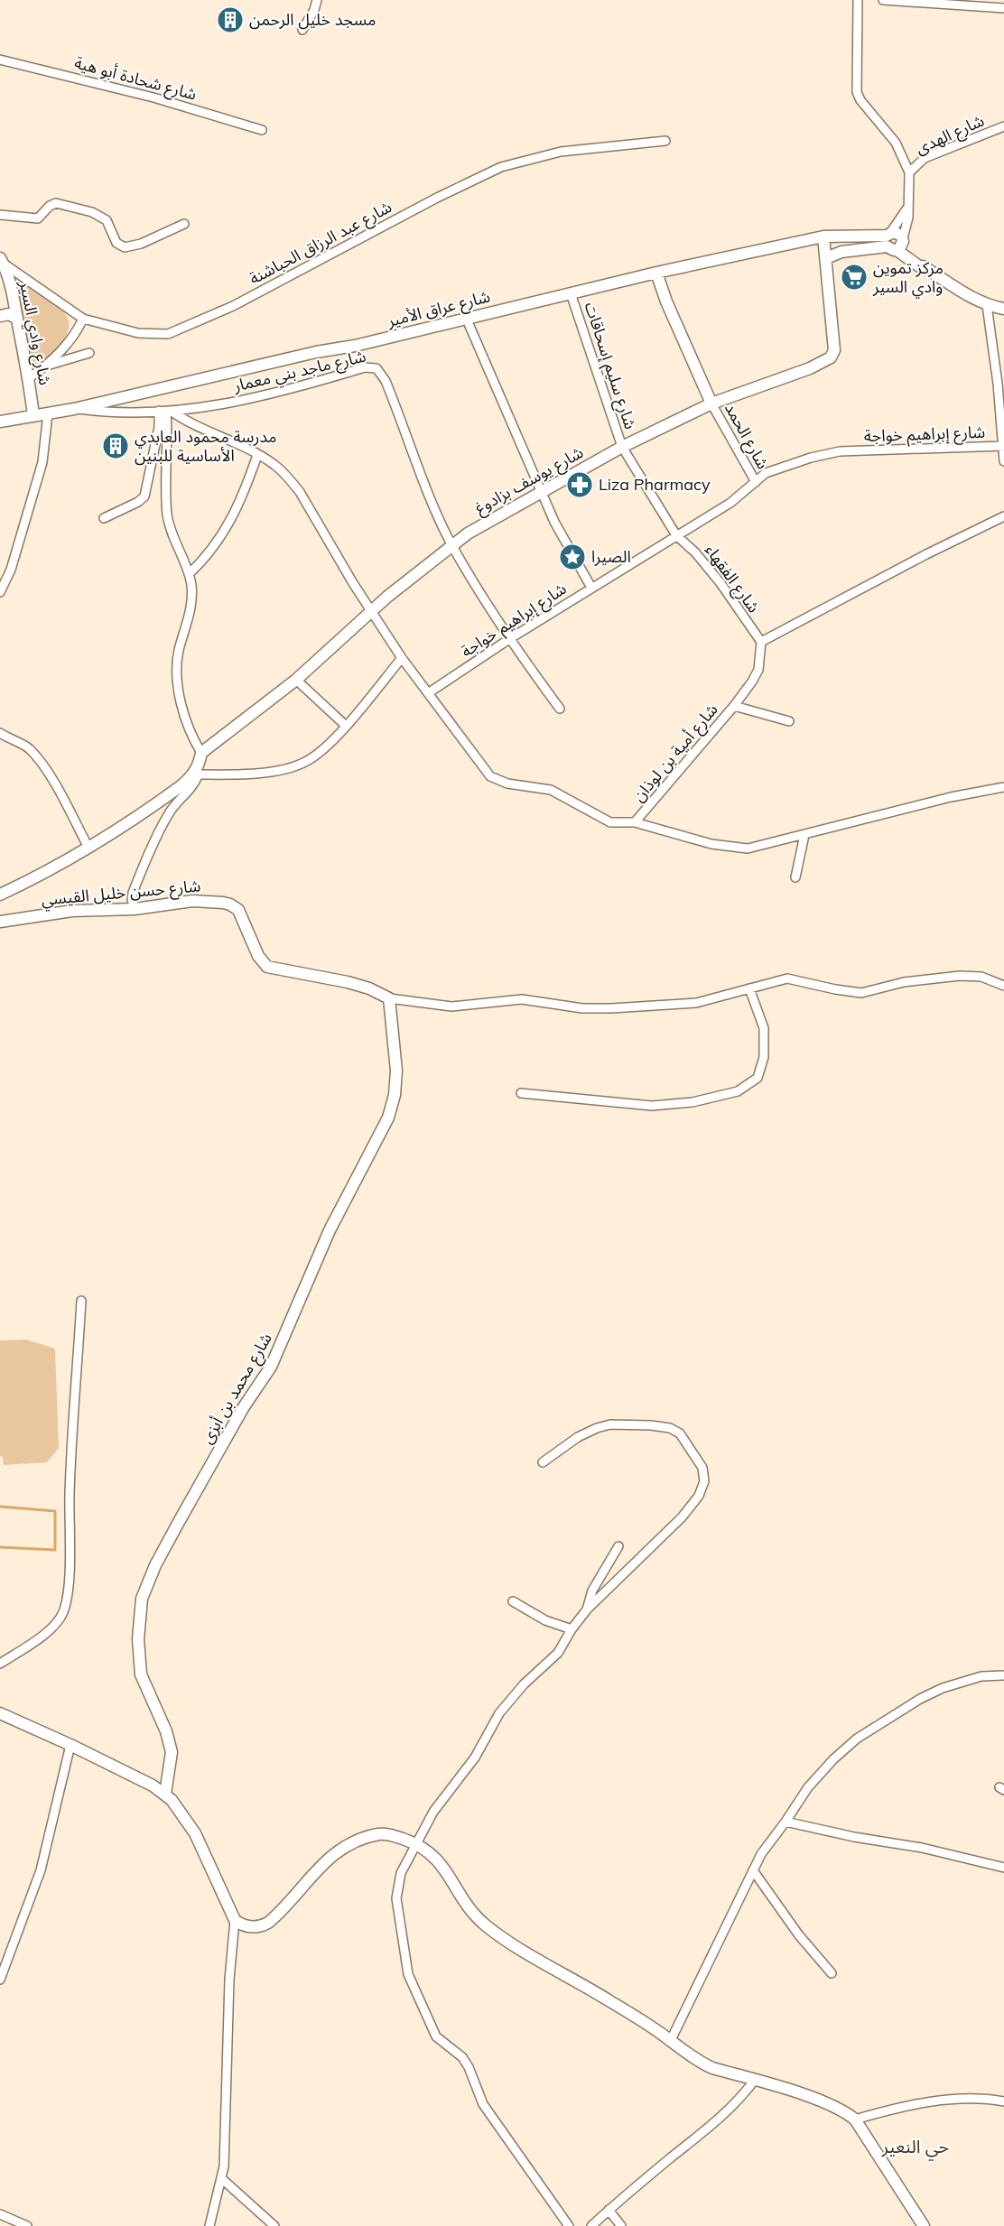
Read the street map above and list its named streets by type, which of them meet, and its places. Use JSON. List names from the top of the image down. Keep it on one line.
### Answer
{"streets":{"main road":["شارع عراق الأمير","شارع وادي السير","شارع يوسف بزادوغ","شارع حسن خليل القيسي","شارع محمد بن أبزى"],"street":["شارع شحادة أبو هية","شارع الهدى","شارع عبد الرزاق الحباشنة","شارع سليم إسحاقات","شارع ماجد بني معمار","شارع إبراهيم خواجة","شارع الحمد","شارع الفقهاء","شارع أمية بن لوذان"]},"crossings":[["شارع عبد الرزاق الحباشنة","شارع وادي السير"],["شارع عراق الأمير","شارع وادي السير"],["شارع عراق الأمير","شارع سليم إسحاقات"],["شارع سليم إسحاقات","شارع إبراهيم خواجة"],["شارع سليم إسحاقات","شارع يوسف بزادوغ"],["شارع سليم إسحاقات","شارع الفقهاء"],["شارع ماجد بني معمار","شارع يوسف بزادوغ"],["شارع ماجد بني معمار","شارع أمية بن لوذان"],["شارع إبراهيم خواجة","شارع الحمد"],["شارع إبراهيم خواجة","شارع الفقهاء"],["شارع إبراهيم خواجة","شارع أمية بن لوذان"],["شارع الحمد","شارع يوسف بزادوغ"],["شارع يوسف بزادوغ","شارع أمية بن لوذان"],["شارع الفقهاء","شارع أمية بن لوذان"],["شارع حسن خليل القيسي","شارع محمد بن أبزى"]],"districts":["حي النعير"],"places":{"building":["مسجد خليل الرحمن","مدرسة محمود العابدي الأساسية للبنين"],"supermarket":["مركز تموين وادي السير"],"pharmacy":["Liza Pharmacy"],"place":["الصيرا"]}}
